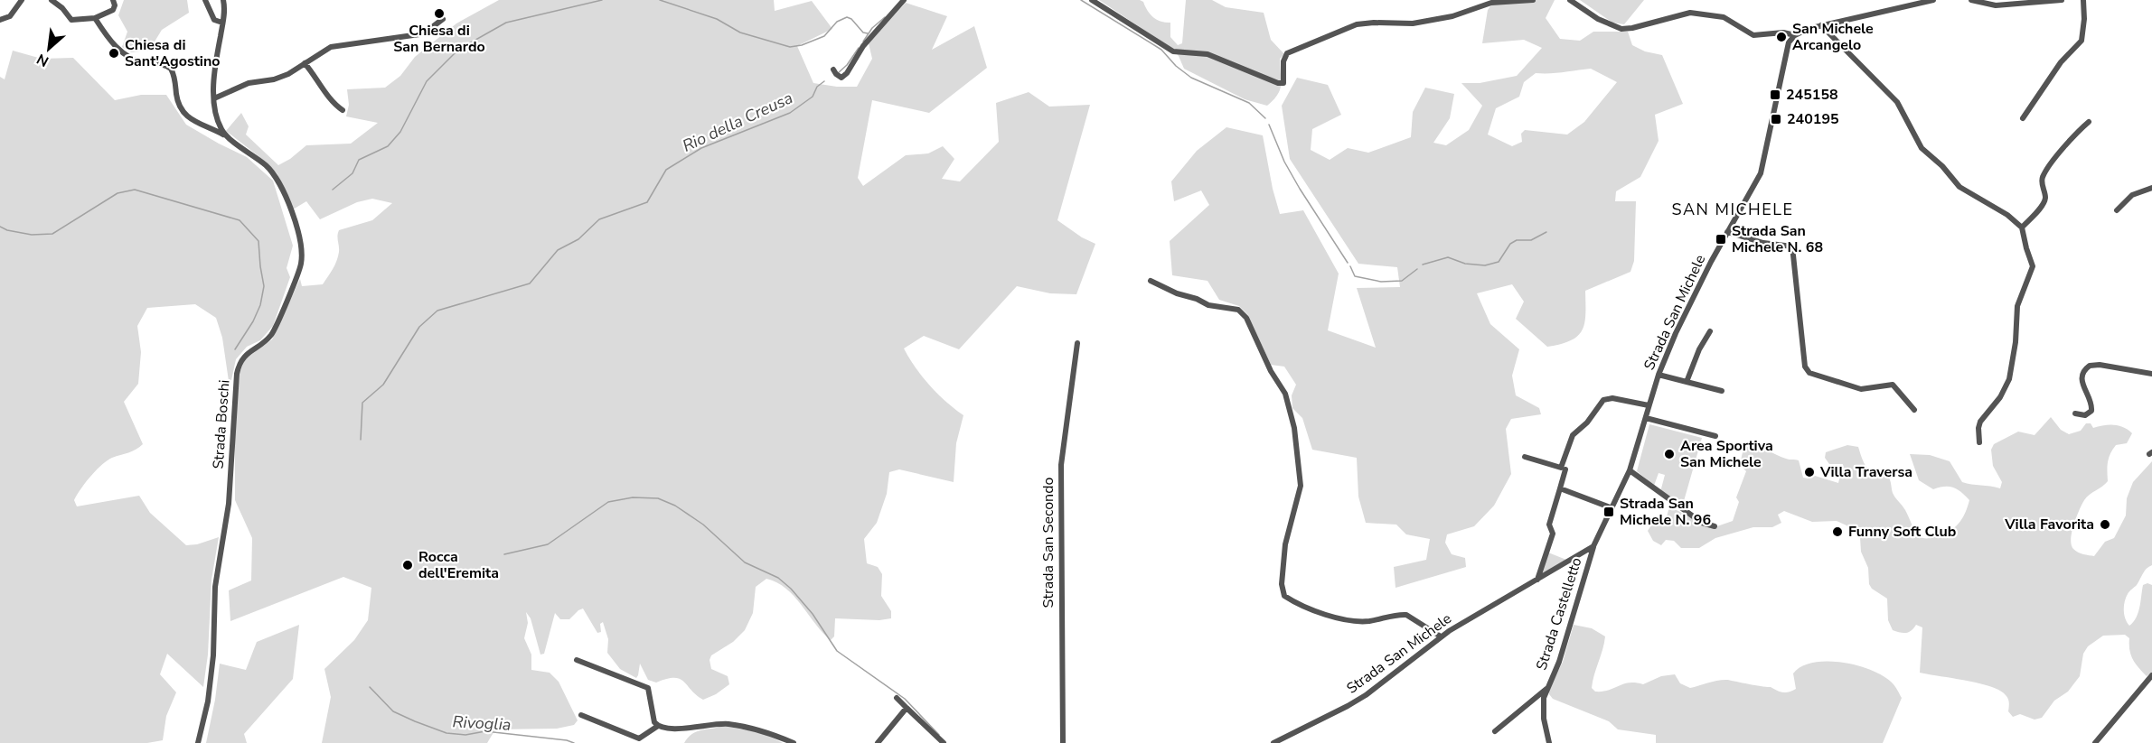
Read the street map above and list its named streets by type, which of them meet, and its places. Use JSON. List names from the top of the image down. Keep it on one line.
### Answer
{"streets":{"street":["Strada San Michele","Strada Boschi","Strada San Secondo","Strada Castelletto"]},"crossings":[["Strada San Michele","Strada Castelletto"]],"districts":["SAN MICHELE"],"water":["Rio della Creusa","Rivoglia"],"places":{"other":["Chiesa di San Bernardo","San Michele Arcangelo","Chiesa di Sant'Agostino","Area Sportiva San Michele","Villa Traversa","Villa Favorita","Funny Soft Club","Rocca dell'Eremita"],"transit":["245158","240195","Strada San Michele N. 68","Strada San Michele N. 96"]},"north":"bottom left"}
